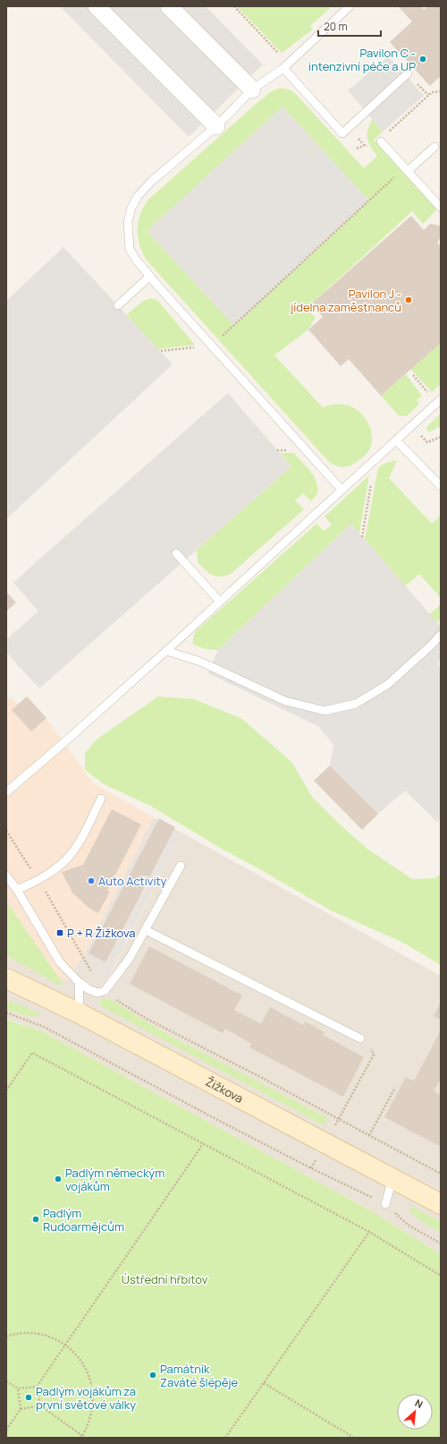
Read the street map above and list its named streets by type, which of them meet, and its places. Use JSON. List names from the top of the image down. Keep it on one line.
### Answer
{"streets":{"main road":["Žižkova"]},"parks":["Ústřední hřbitov"],"places":{"other":["Pavilon C - intenzivní péče a UP","Pavilon J - jídelna zaměstnanců","Auto Activity","Padlým německým vojákům","Padlým Rudoarmějcům","Památník Zaváté šlépěje","Padlým vojákům za první světové války"],"transit":["P + R Žižkova"]},"scale_bar":"20 m","north":"top right"}
